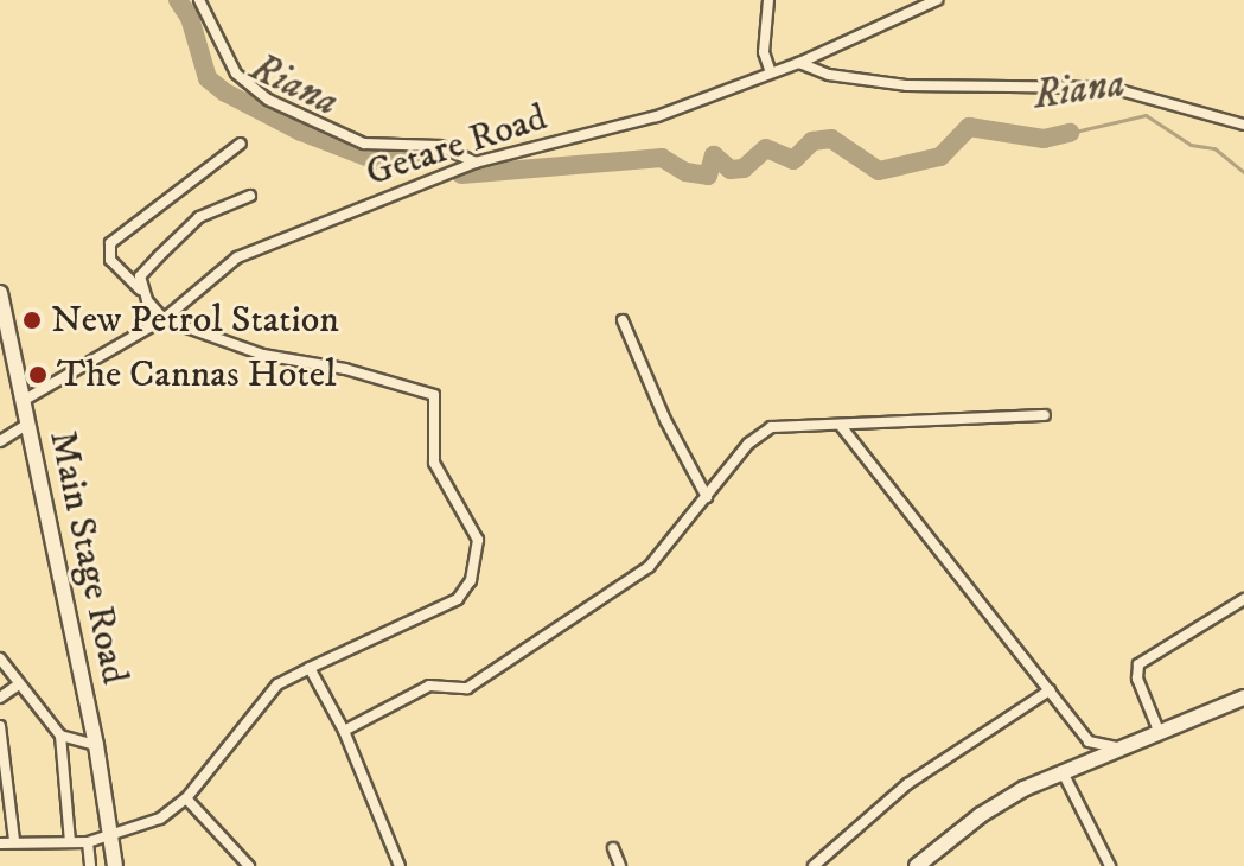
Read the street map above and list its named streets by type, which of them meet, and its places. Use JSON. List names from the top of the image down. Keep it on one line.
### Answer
{"streets":{"street":["Getare Road","Main Stage Road"]},"crossings":[["Getare Road","Main Stage Road"]],"water":["Riana"],"places":["New Petrol Station","The Cannas Hotel"]}
